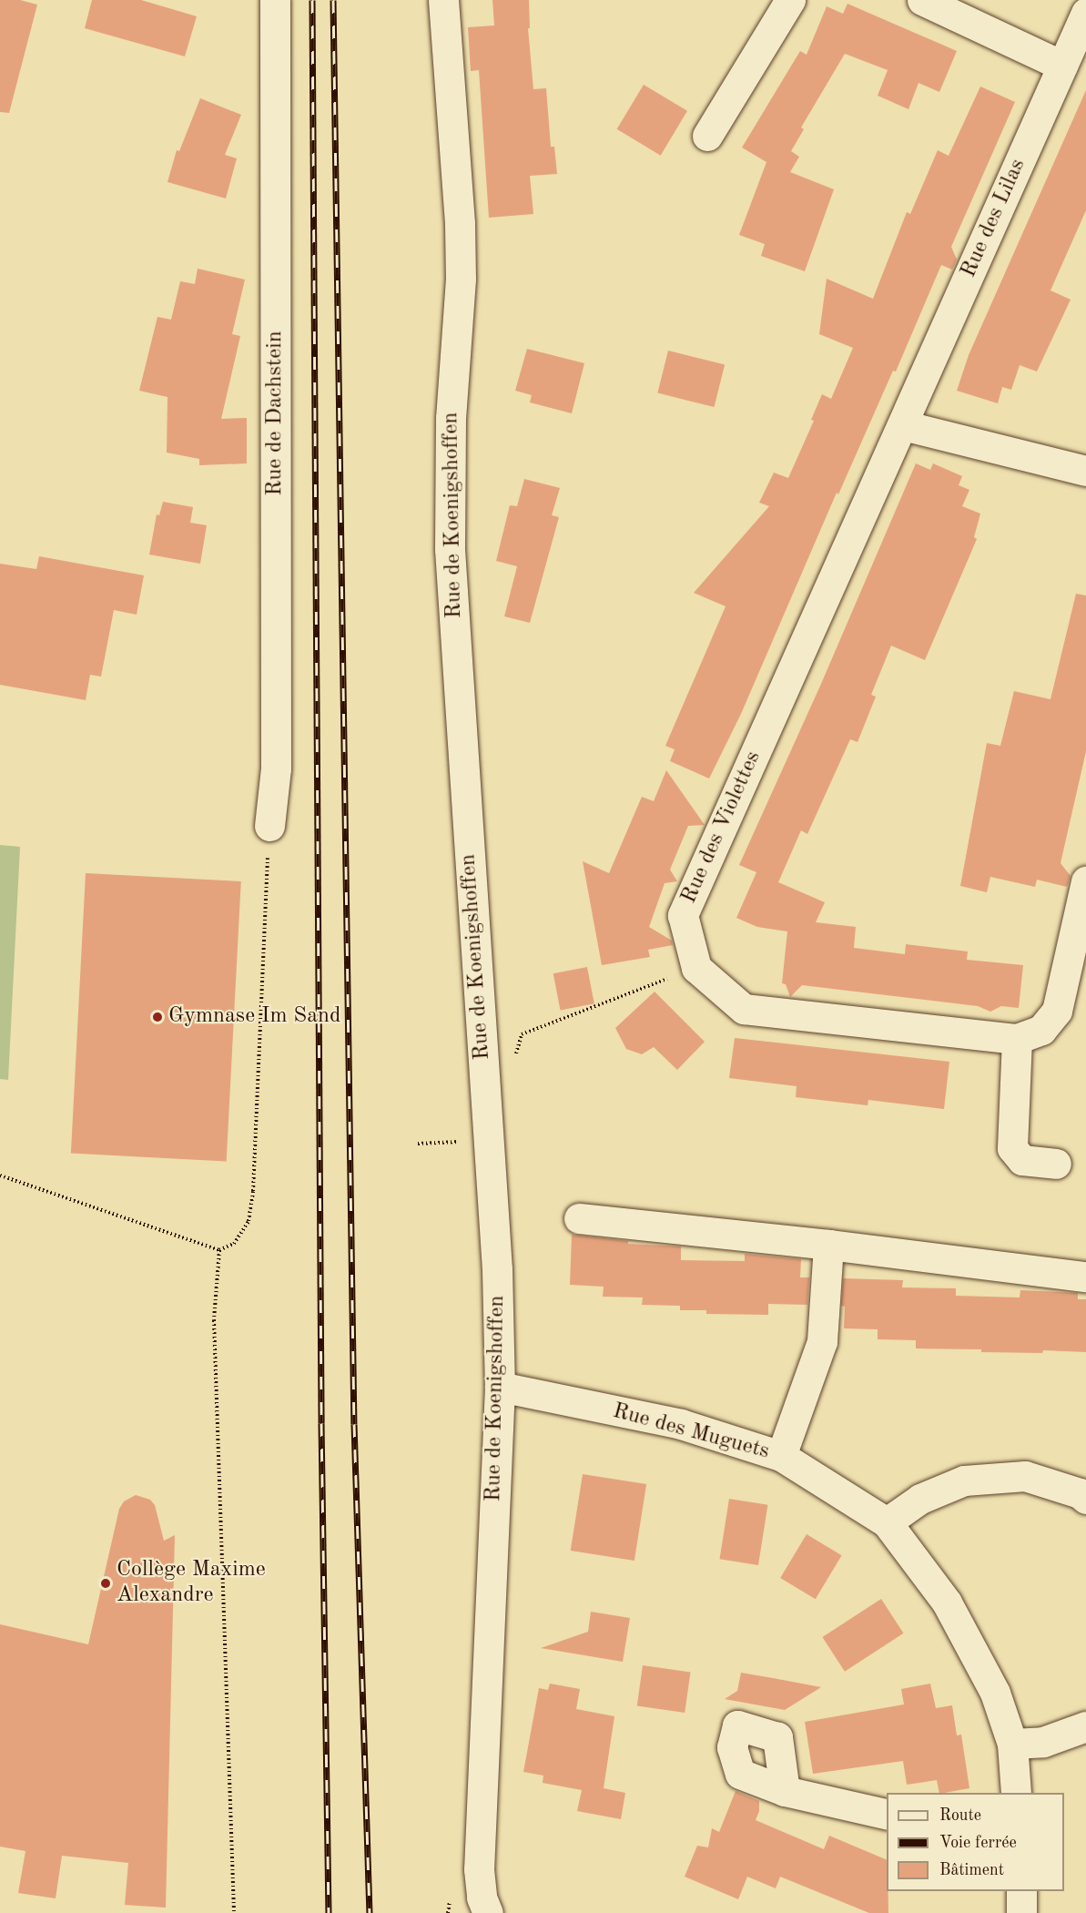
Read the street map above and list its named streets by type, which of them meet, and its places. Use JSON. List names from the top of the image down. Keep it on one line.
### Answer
{"streets":{"street":["Rue des Lilas","Rue de Dachstein","Rue de Koenigshoffen","Rue des Violettes","Rue des Muguets"]},"crossings":[["Rue des Lilas","Rue des Violettes"],["Rue de Koenigshoffen","Rue des Muguets"]],"places":["Gymnase Im Sand","Collège Maxime Alexandre"],"legend":["Route","Voie ferrée","Bâtiment"]}
